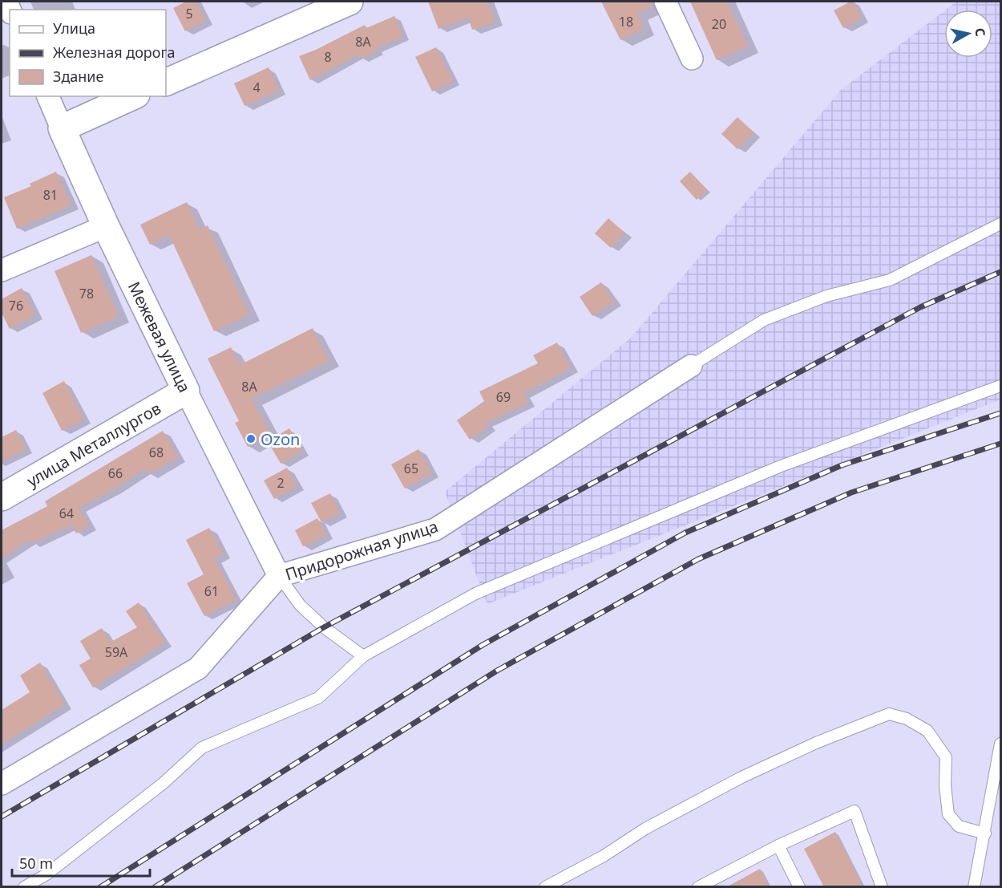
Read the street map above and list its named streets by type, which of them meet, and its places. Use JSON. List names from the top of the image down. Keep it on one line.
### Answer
{"streets":{"street":["Межевая улица","улица Металлургов","Придорожная улица"]},"crossings":[["Межевая улица","улица Металлургов"],["Межевая улица","Придорожная улица"]],"places":["Ozon"],"house_numbers":["5","18","20","8А","8","4","81","78","76","8А","69","68","65","66","2","64","61","59А"],"legend":["Улица","Железная дорога","Здание"],"scale_bar":"50 m","north":"right"}
